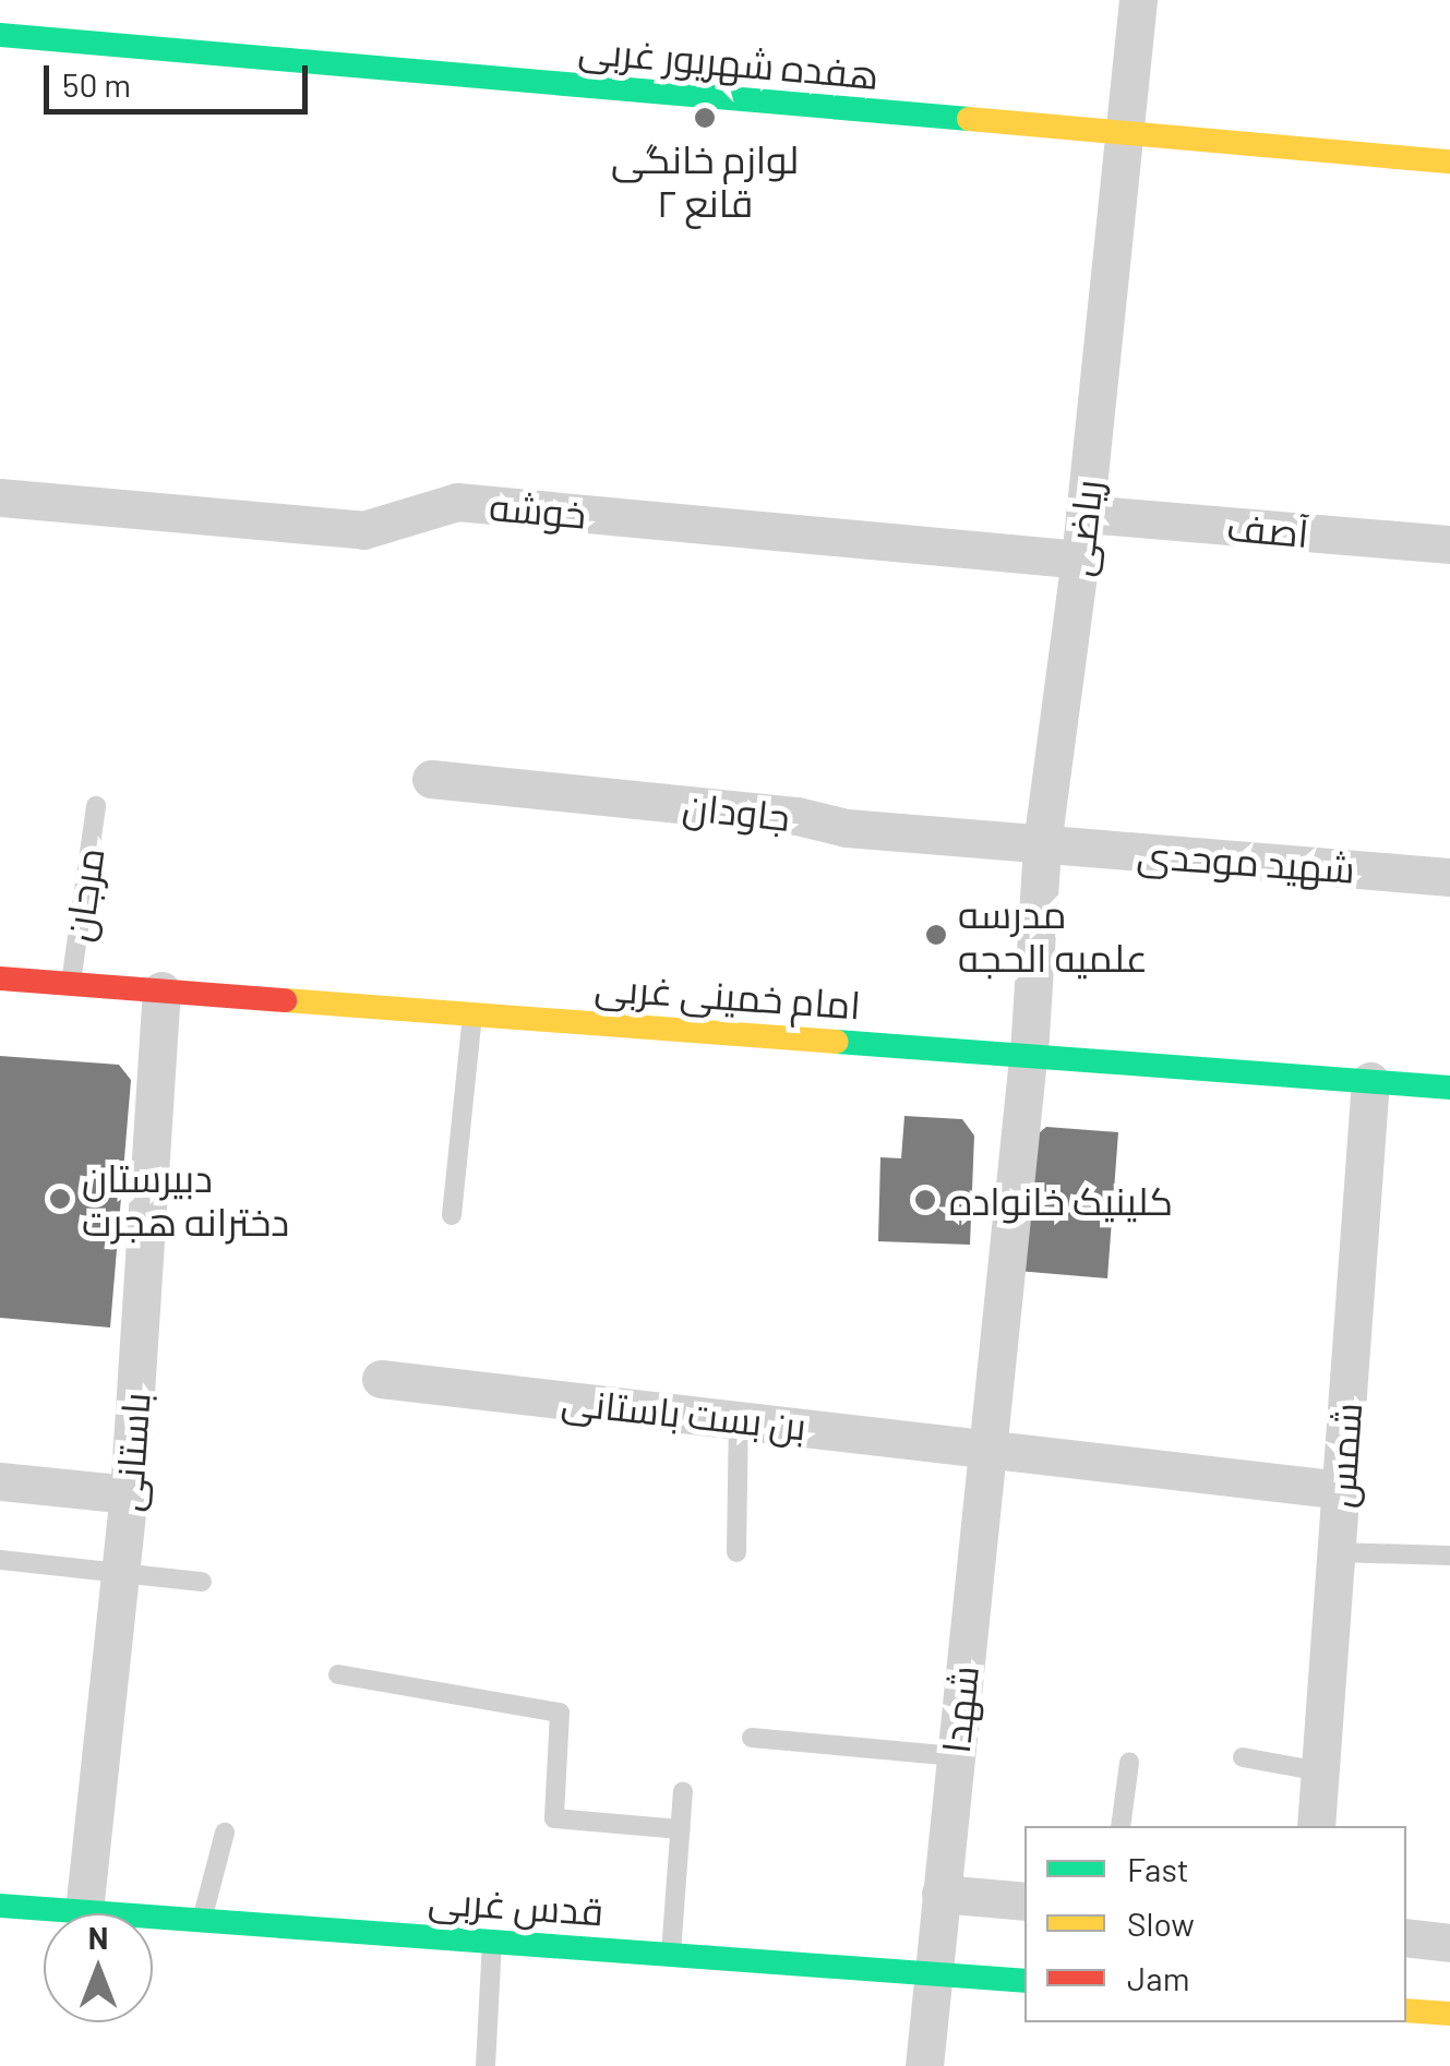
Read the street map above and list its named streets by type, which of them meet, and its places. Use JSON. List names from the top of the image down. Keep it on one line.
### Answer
{"streets":{"street":["هفده شهریور غربی","خوشه","ریاضی","آصف","جاودان","شهید موحدی","امام خمینی غربی","بن بست باستانی","باستانی","شمس","شهدا","قدس غربی"],"lane":["مرجان"]},"crossings":[["هفده شهریور غربی","ریاضی"],["خوشه","ریاضی"],["ریاضی","آصف"],["ریاضی","جاودان"],["ریاضی","شهید موحدی"],["ریاضی","امام خمینی غربی"],["ریاضی","شهدا"],["جاودان","شهید موحدی"],["مرجان","امام خمینی غربی"],["امام خمینی غربی","باستانی"],["امام خمینی غربی","شمس"],["امام خمینی غربی","شهدا"],["بن بست باستانی","شهدا"],["باستانی","قدس غربی"],["شهدا","قدس غربی"]],"places":["لوازم خانگی قانع ۲","مدرسه علمیه الحجه","دبیرستان دخترانه هجرت","کلینیک خانواده"],"legend":["Fast","Slow","Jam"],"scale_bar":"50 m","north":"top"}
